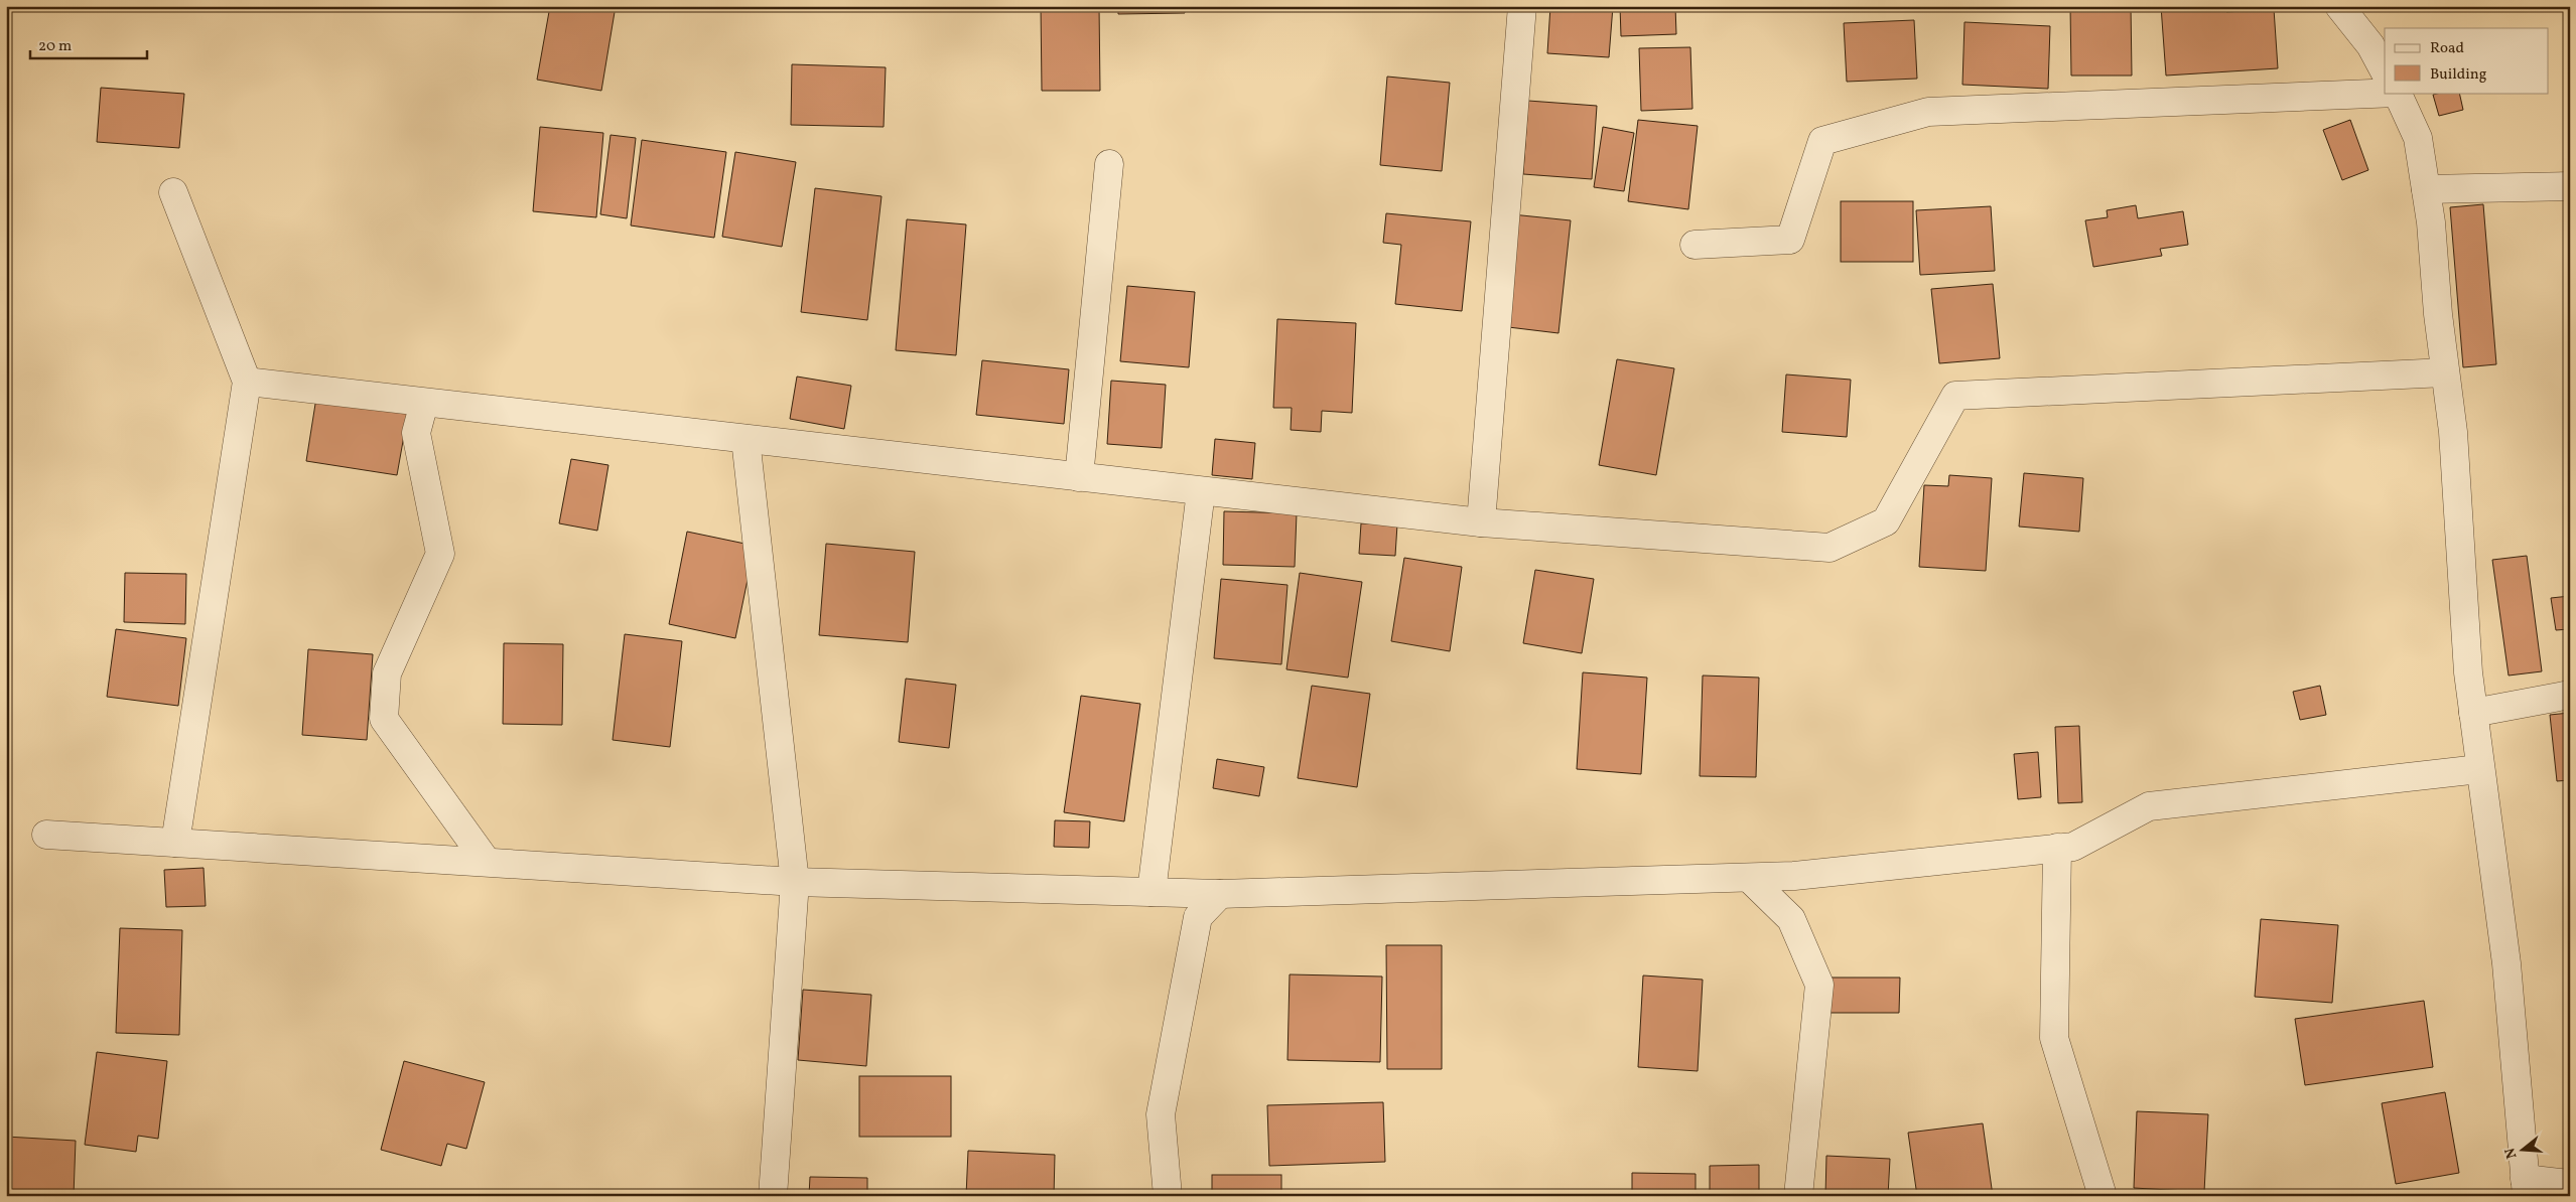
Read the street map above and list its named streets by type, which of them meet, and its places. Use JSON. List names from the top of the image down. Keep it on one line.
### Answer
{"legend":["Road","Building"],"scale_bar":"20 m","north":"left"}
